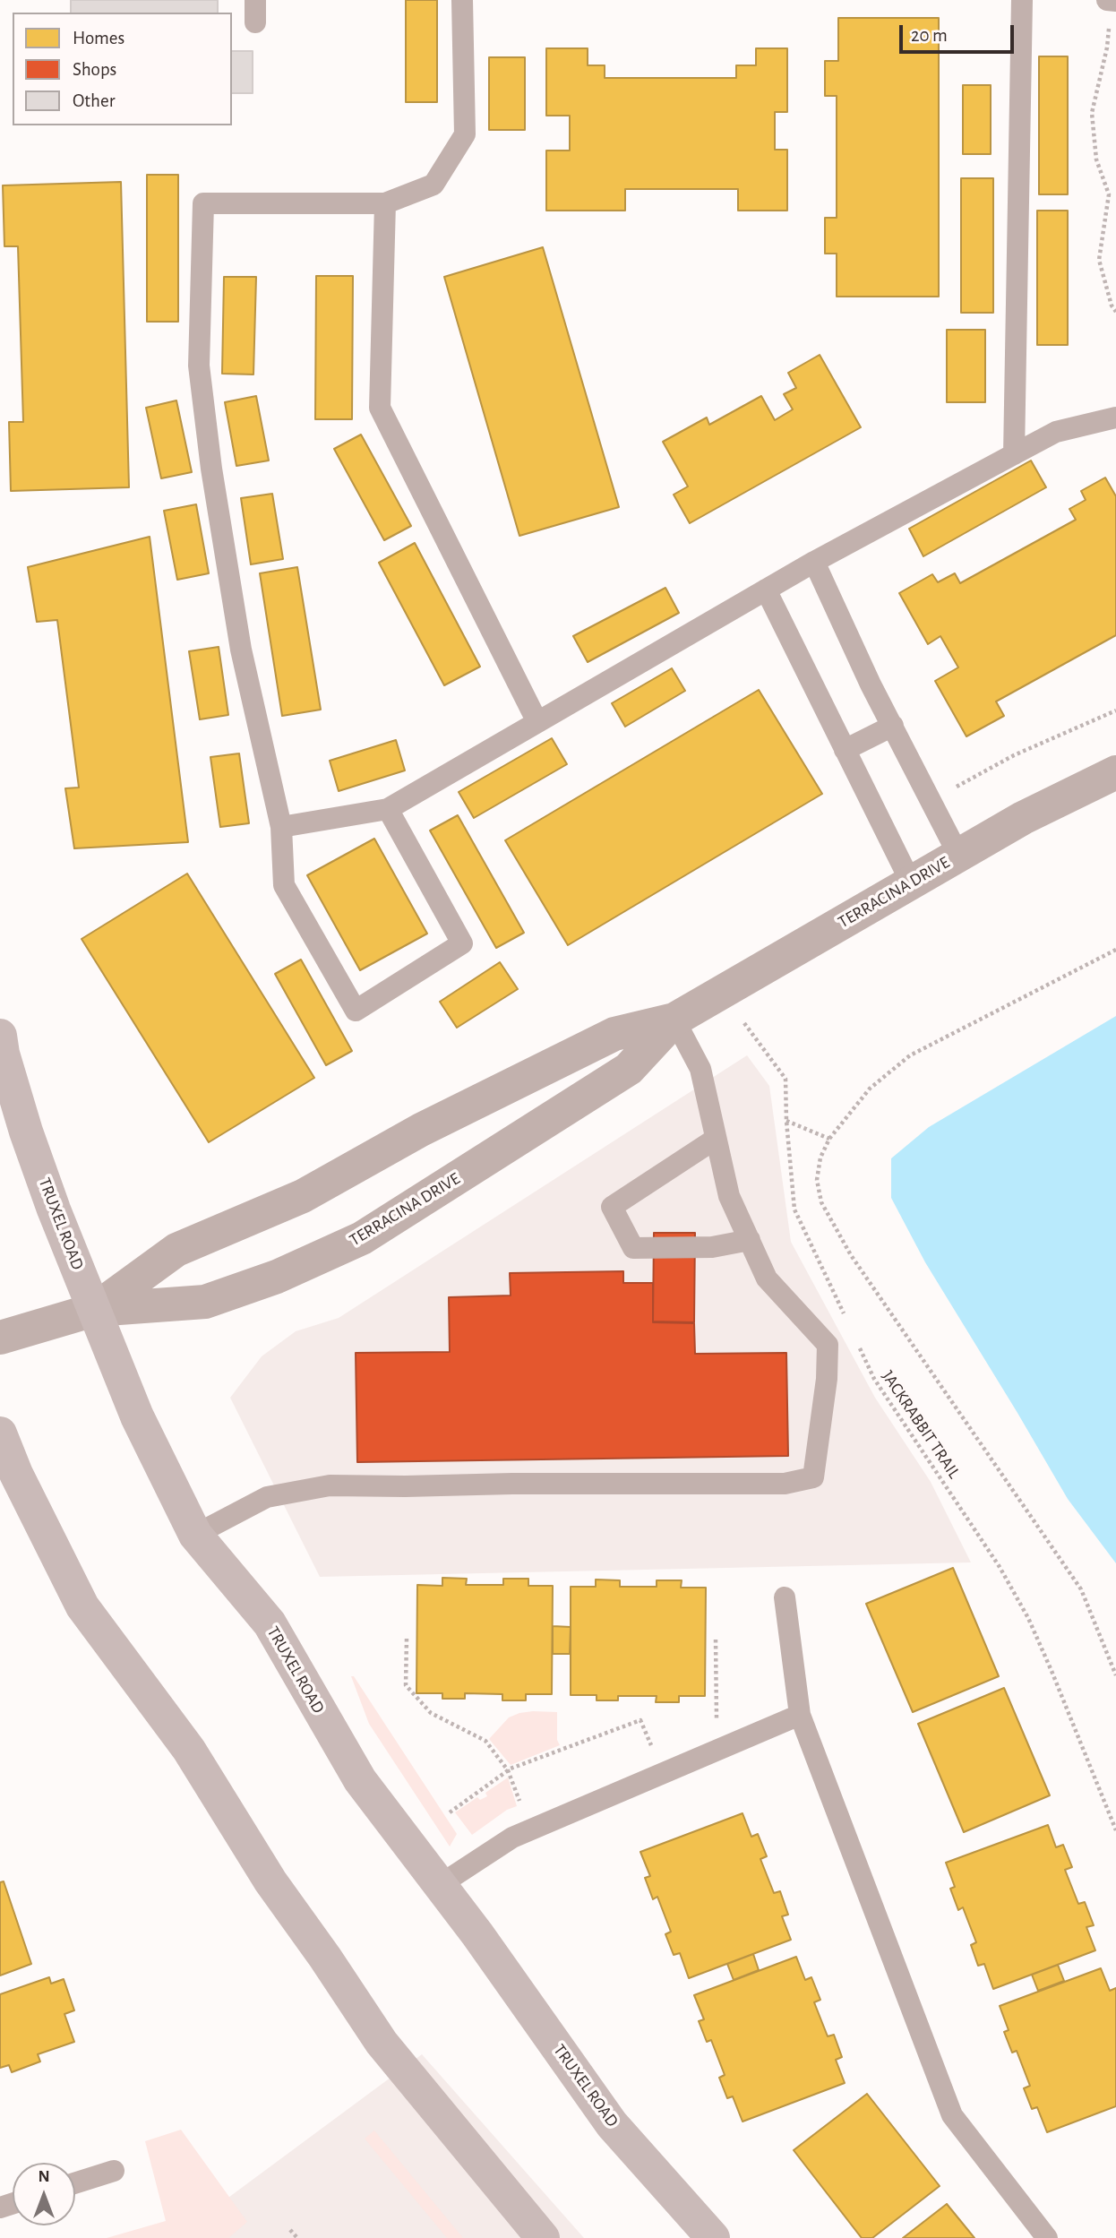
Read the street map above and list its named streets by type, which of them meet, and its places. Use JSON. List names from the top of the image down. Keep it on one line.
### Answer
{"streets":{"main road":["TRUXEL ROAD"],"street":["TERRACINA DRIVE"],"path":["JACKRABBIT TRAIL"]},"crossings":[["TERRACINA DRIVE","TRUXEL ROAD"]],"legend":["Homes","Shops","Other"],"scale_bar":"20 m","north":"top"}
